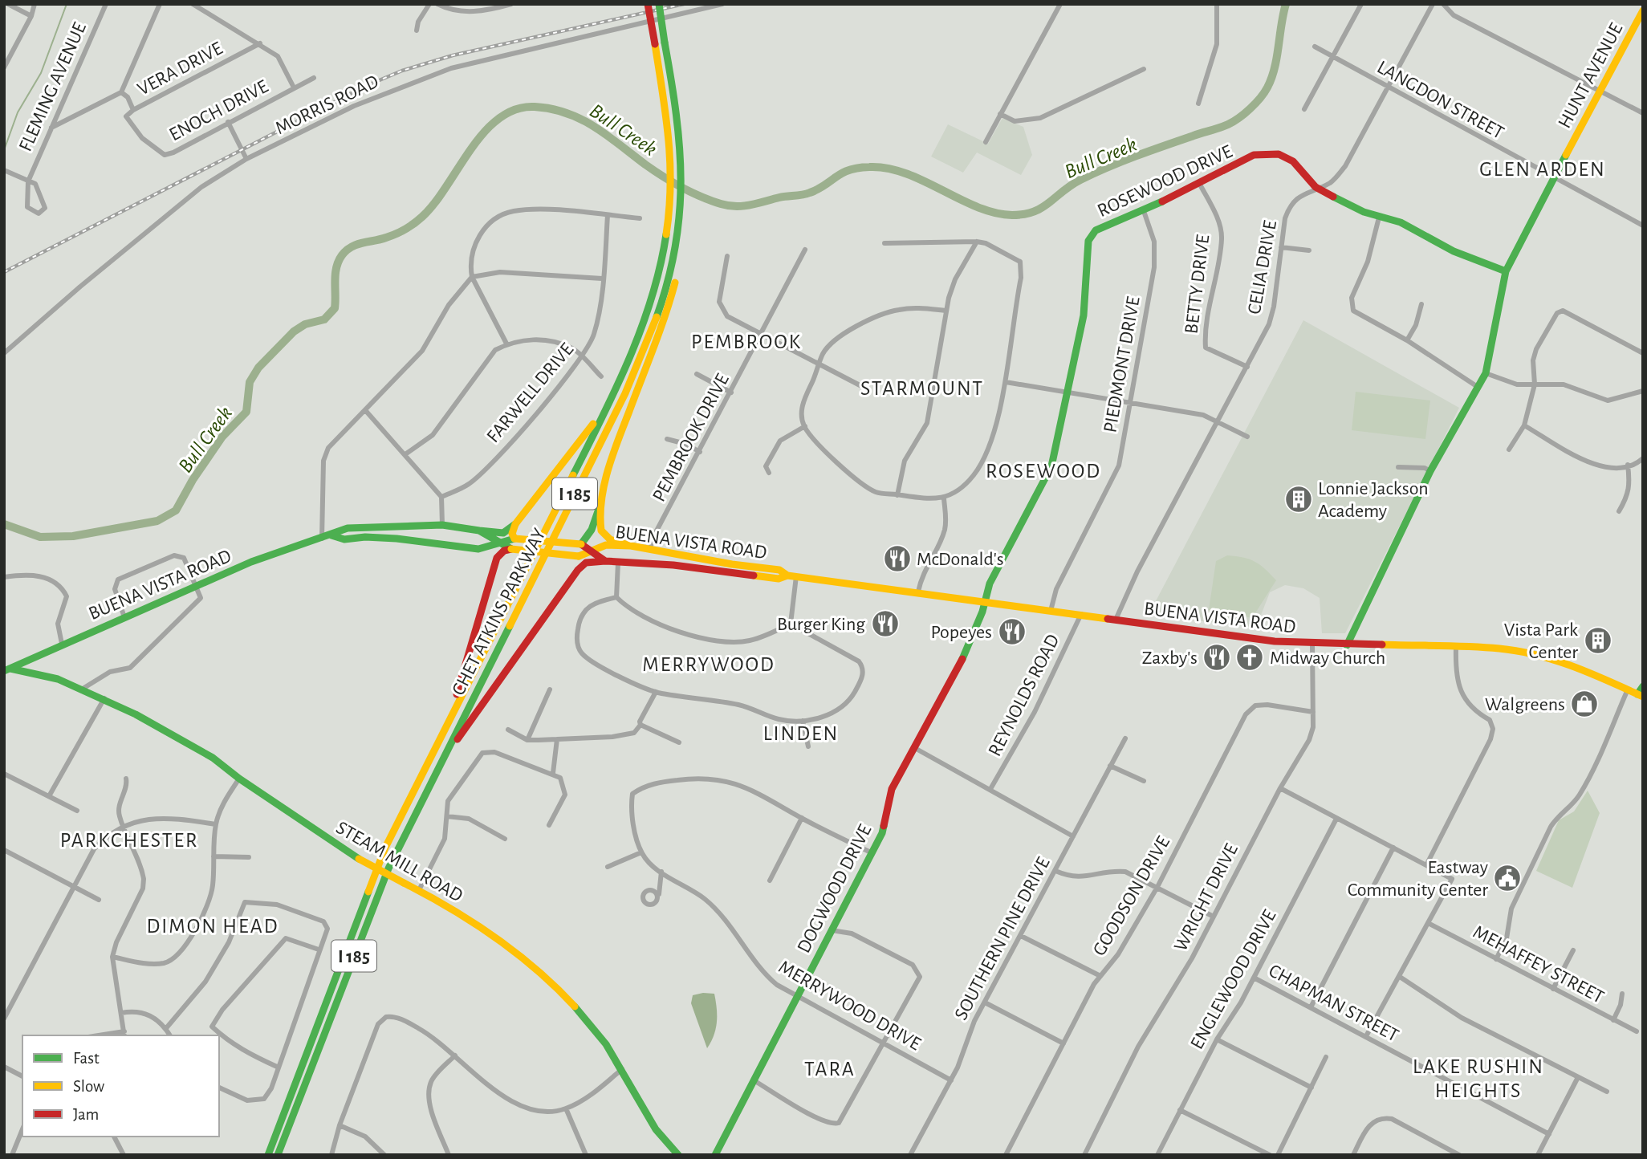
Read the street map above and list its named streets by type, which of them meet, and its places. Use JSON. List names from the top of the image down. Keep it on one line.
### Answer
{"streets":{"main road":["HUNT AVENUE","ROSEWOOD DRIVE","I 185","BUENA VISTA ROAD","CHET ATKINS PARKWAY","STEAM MILL ROAD","DOGWOOD DRIVE"],"street":["VERA DRIVE","FLEMING AVENUE","LANGDON STREET","MORRIS ROAD","ENOCH DRIVE","CELIA DRIVE","BETTY DRIVE","PIEDMONT DRIVE","FARWELL DRIVE","PEMBROOK DRIVE","REYNOLDS ROAD","GOODSON DRIVE","WRIGHT DRIVE","SOUTHERN PINE DRIVE","MEHAFFEY STREET","ENGLEWOOD DRIVE","CHAPMAN STREET","MERRYWOOD DRIVE"]},"crossings":[["VERA DRIVE","ENOCH DRIVE"],["HUNT AVENUE","LANGDON STREET"],["HUNT AVENUE","ROSEWOOD DRIVE"],["HUNT AVENUE","BUENA VISTA ROAD"],["LANGDON STREET","CELIA DRIVE"],["ROSEWOOD DRIVE","CELIA DRIVE"],["ROSEWOOD DRIVE","BETTY DRIVE"],["ROSEWOOD DRIVE","PIEDMONT DRIVE"],["ROSEWOOD DRIVE","BUENA VISTA ROAD"],["ROSEWOOD DRIVE","DOGWOOD DRIVE"],["CELIA DRIVE","BETTY DRIVE"],["CELIA DRIVE","BUENA VISTA ROAD"],["PIEDMONT DRIVE","BUENA VISTA ROAD"],["PEMBROOK DRIVE","BUENA VISTA ROAD"],["BUENA VISTA ROAD","REYNOLDS ROAD"],["BUENA VISTA ROAD","STEAM MILL ROAD"],["BUENA VISTA ROAD","DOGWOOD DRIVE"],["BUENA VISTA ROAD","WRIGHT DRIVE"],["DOGWOOD DRIVE","MERRYWOOD DRIVE"],["GOODSON DRIVE","WRIGHT DRIVE"],["SOUTHERN PINE DRIVE","MERRYWOOD DRIVE"],["ENGLEWOOD DRIVE","CHAPMAN STREET"]],"districts":["GLEN ARDEN","PEMBROOK","STARMOUNT","ROSEWOOD","MERRYWOOD","LINDEN","PARKCHESTER","DIMON HEAD","LAKE RUSHIN HEIGHTS","TARA"],"water":["Bull Creek"],"places":{"building":["Lonnie Jackson Academy","Vista Park Center"],"restaurant":["McDonald's","Burger King","Popeyes","Zaxby's"],"church":["Midway Church"],"shop":["Walgreens"],"public building":["Eastway Community Center"]},"legend":["Fast","Slow","Jam"]}
